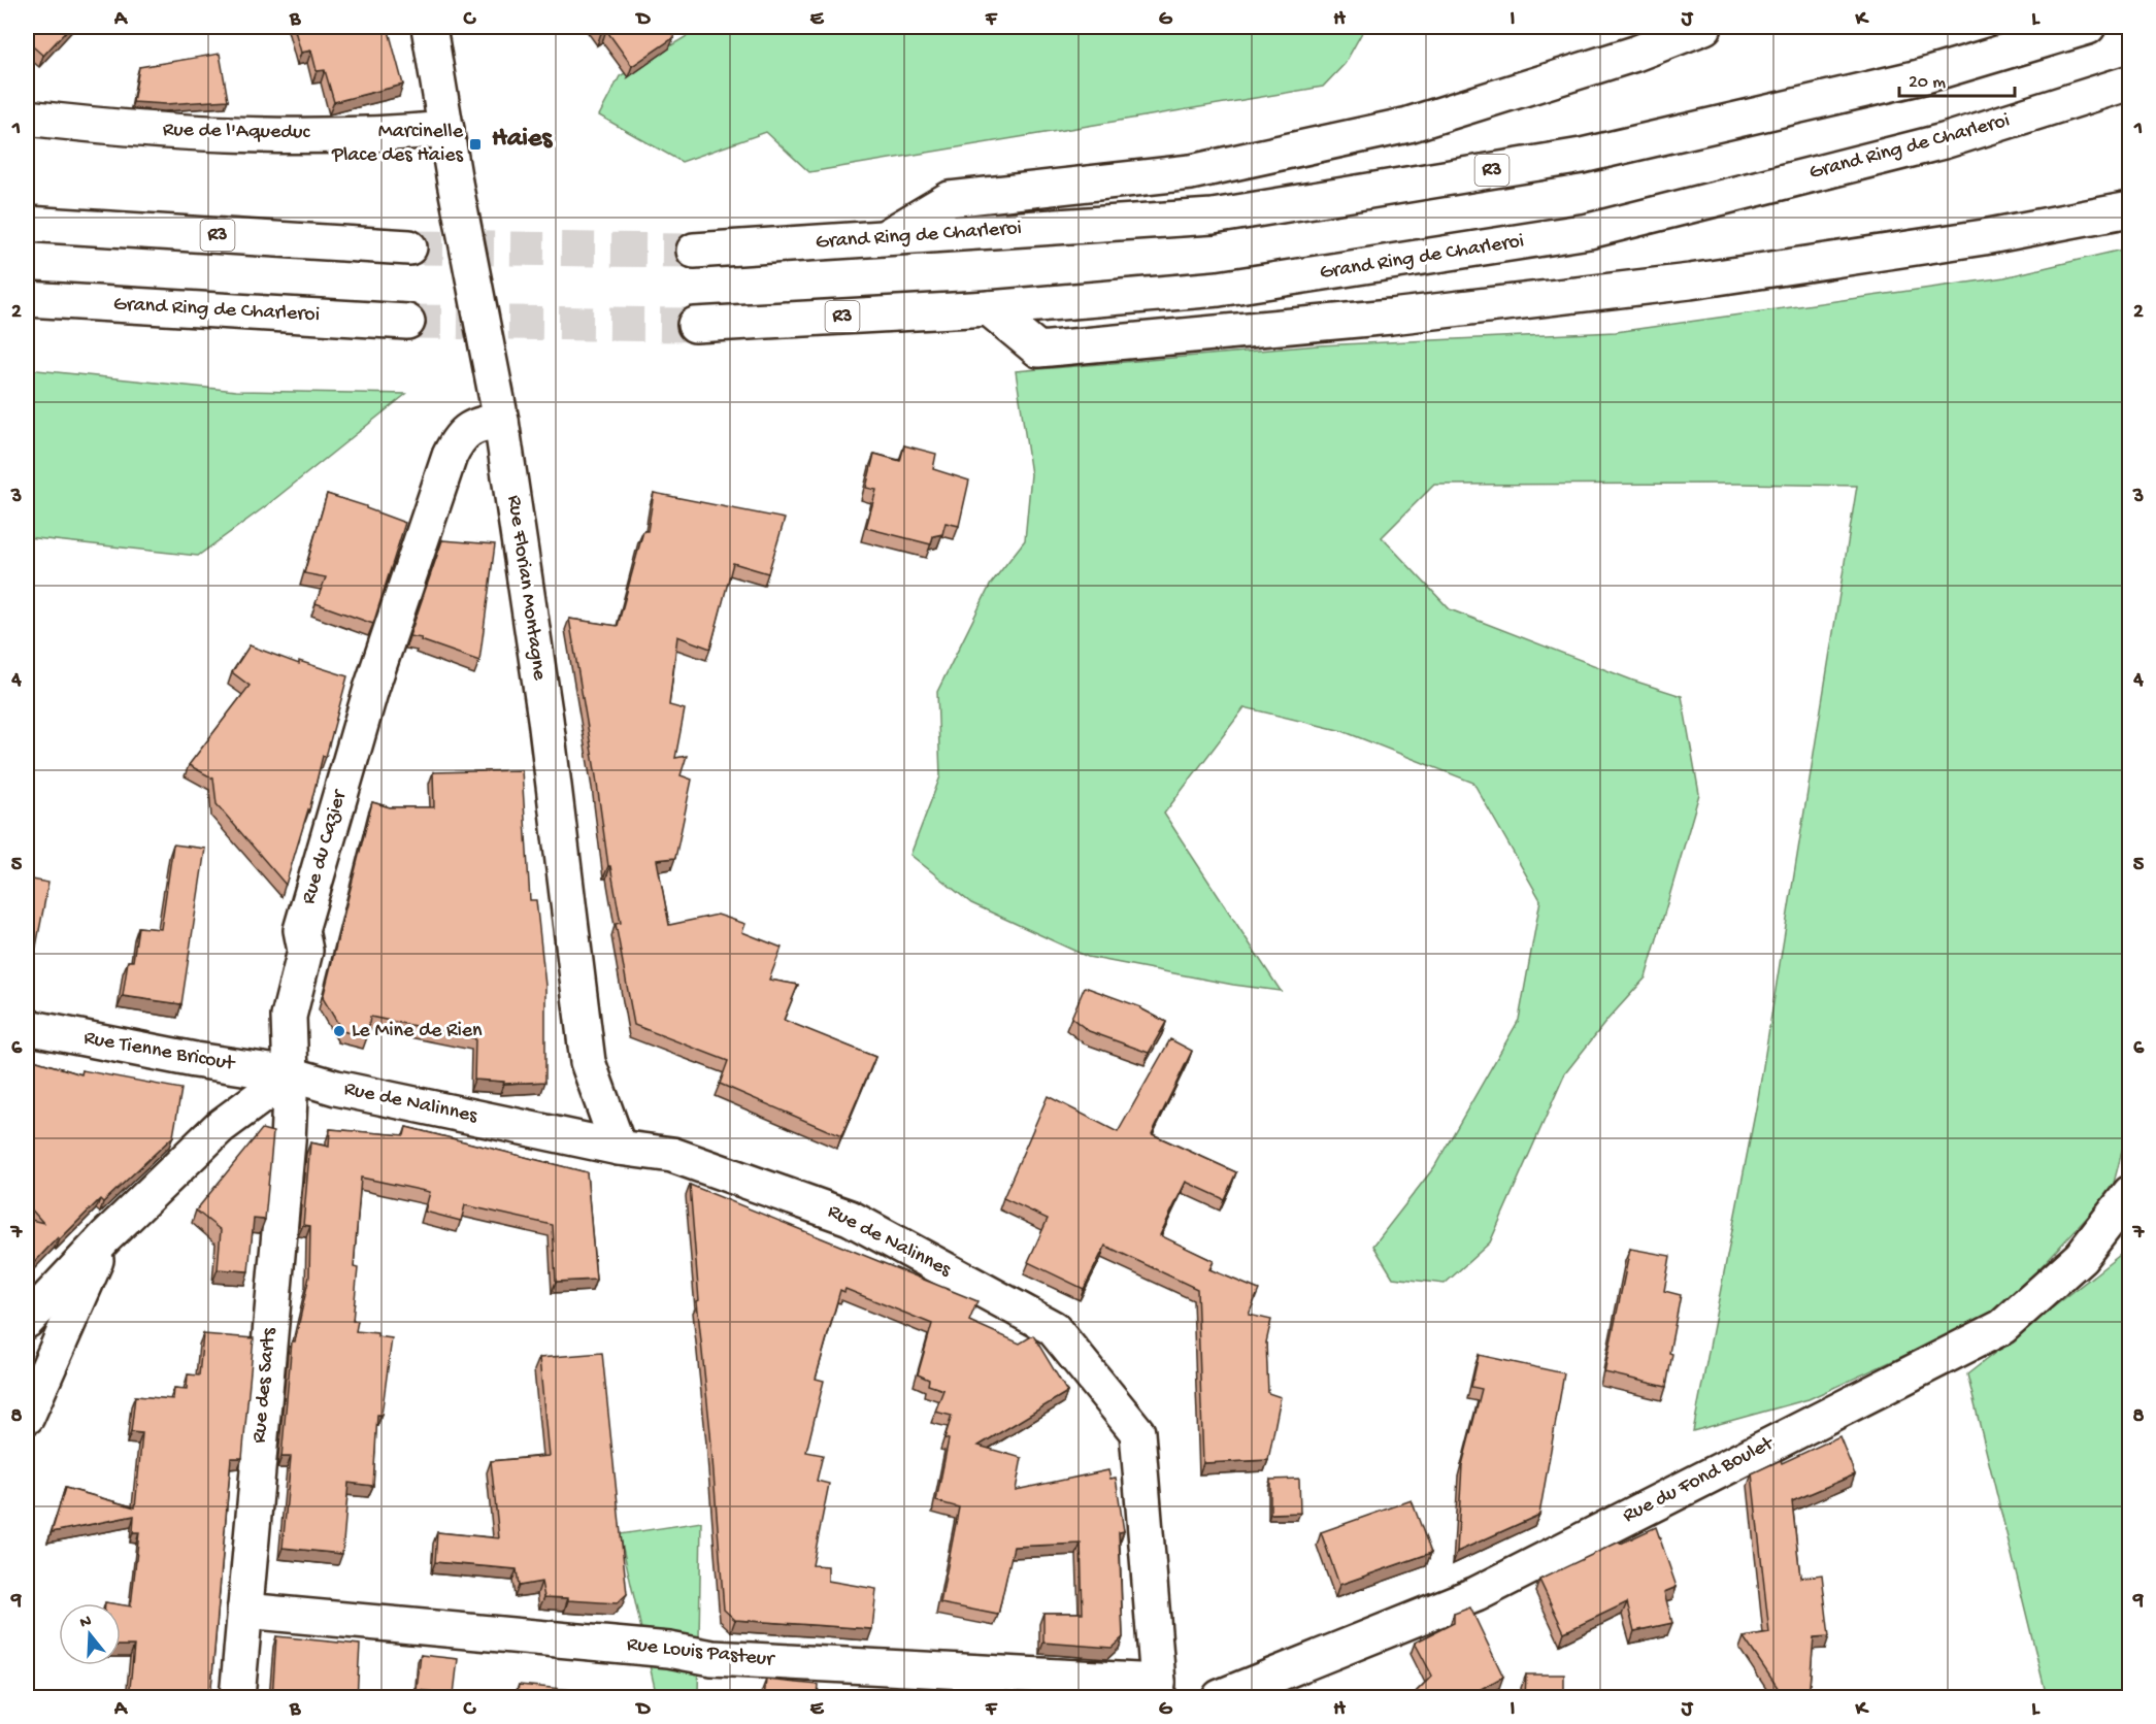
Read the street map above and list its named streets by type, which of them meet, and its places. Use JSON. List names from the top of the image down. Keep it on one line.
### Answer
{"streets":{"main road":["Rue de l'Aqueduc","Grand Ring de Charleroi","R3","Rue Florian Montagne","Rue du Cazier","Rue Tienne Bricout","Rue de Nalinnes","Rue des Sarts","Rue du Fond Boulet","Rue Louis Pasteur"]},"crossings":[["Rue de l'Aqueduc","Rue Florian Montagne"],["Rue Florian Montagne","Rue du Cazier"],["Rue Florian Montagne","Rue de Nalinnes"],["Rue du Cazier","Rue Tienne Bricout"],["Rue du Cazier","Rue de Nalinnes"],["Rue du Cazier","Rue des Sarts"],["Rue Tienne Bricout","Rue de Nalinnes"],["Rue Tienne Bricout","Rue des Sarts"],["Rue de Nalinnes","Rue des Sarts"],["Rue de Nalinnes","Rue Louis Pasteur"],["Rue des Sarts","Rue Louis Pasteur"]],"districts":["Haies"],"places":{"transit":["Marcinelle Place des Haies"],"other":["Le Mine de Rien"]},"scale_bar":"20 m","north":"top","grid":{"columns":["A","B","C","D","E","F","G","H","I","J","K","L"],"rows":["1","2","3","4","5","6","7","8","9"]}}
